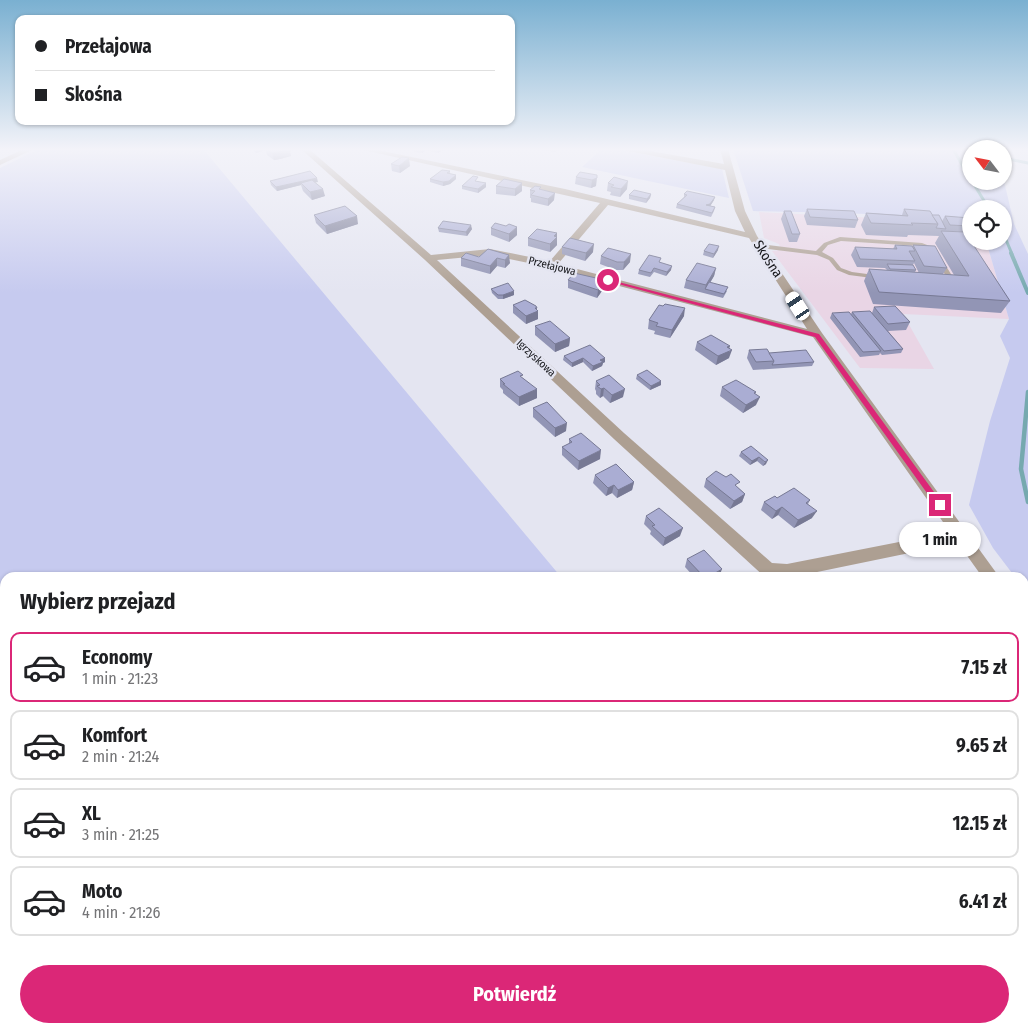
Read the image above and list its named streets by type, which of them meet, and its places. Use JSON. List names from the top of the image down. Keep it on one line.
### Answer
{"streets":{"street":["Skośna","Przełajowa","Igrzyskowa"]},"crossings":[["Skośna","Przełajowa"],["Skośna","Igrzyskowa"],["Przełajowa","Igrzyskowa"]],"north":"top left","page":{"banner":["Przełajowa","Skośna"],"bubble":"1 min","heading":"Wybierz przejazd","list":[{"name":"Economy","note":"1 min · 21:23","value":"7.15 zł"},{"name":"Komfort","note":"2 min · 21:24","value":"9.65 zł"},{"name":"XL","note":"3 min · 21:25","value":"12.15 zł"},{"name":"Moto","note":"4 min · 21:26","value":"6.41 zł"}],"buttons":"Potwierdź"}}
